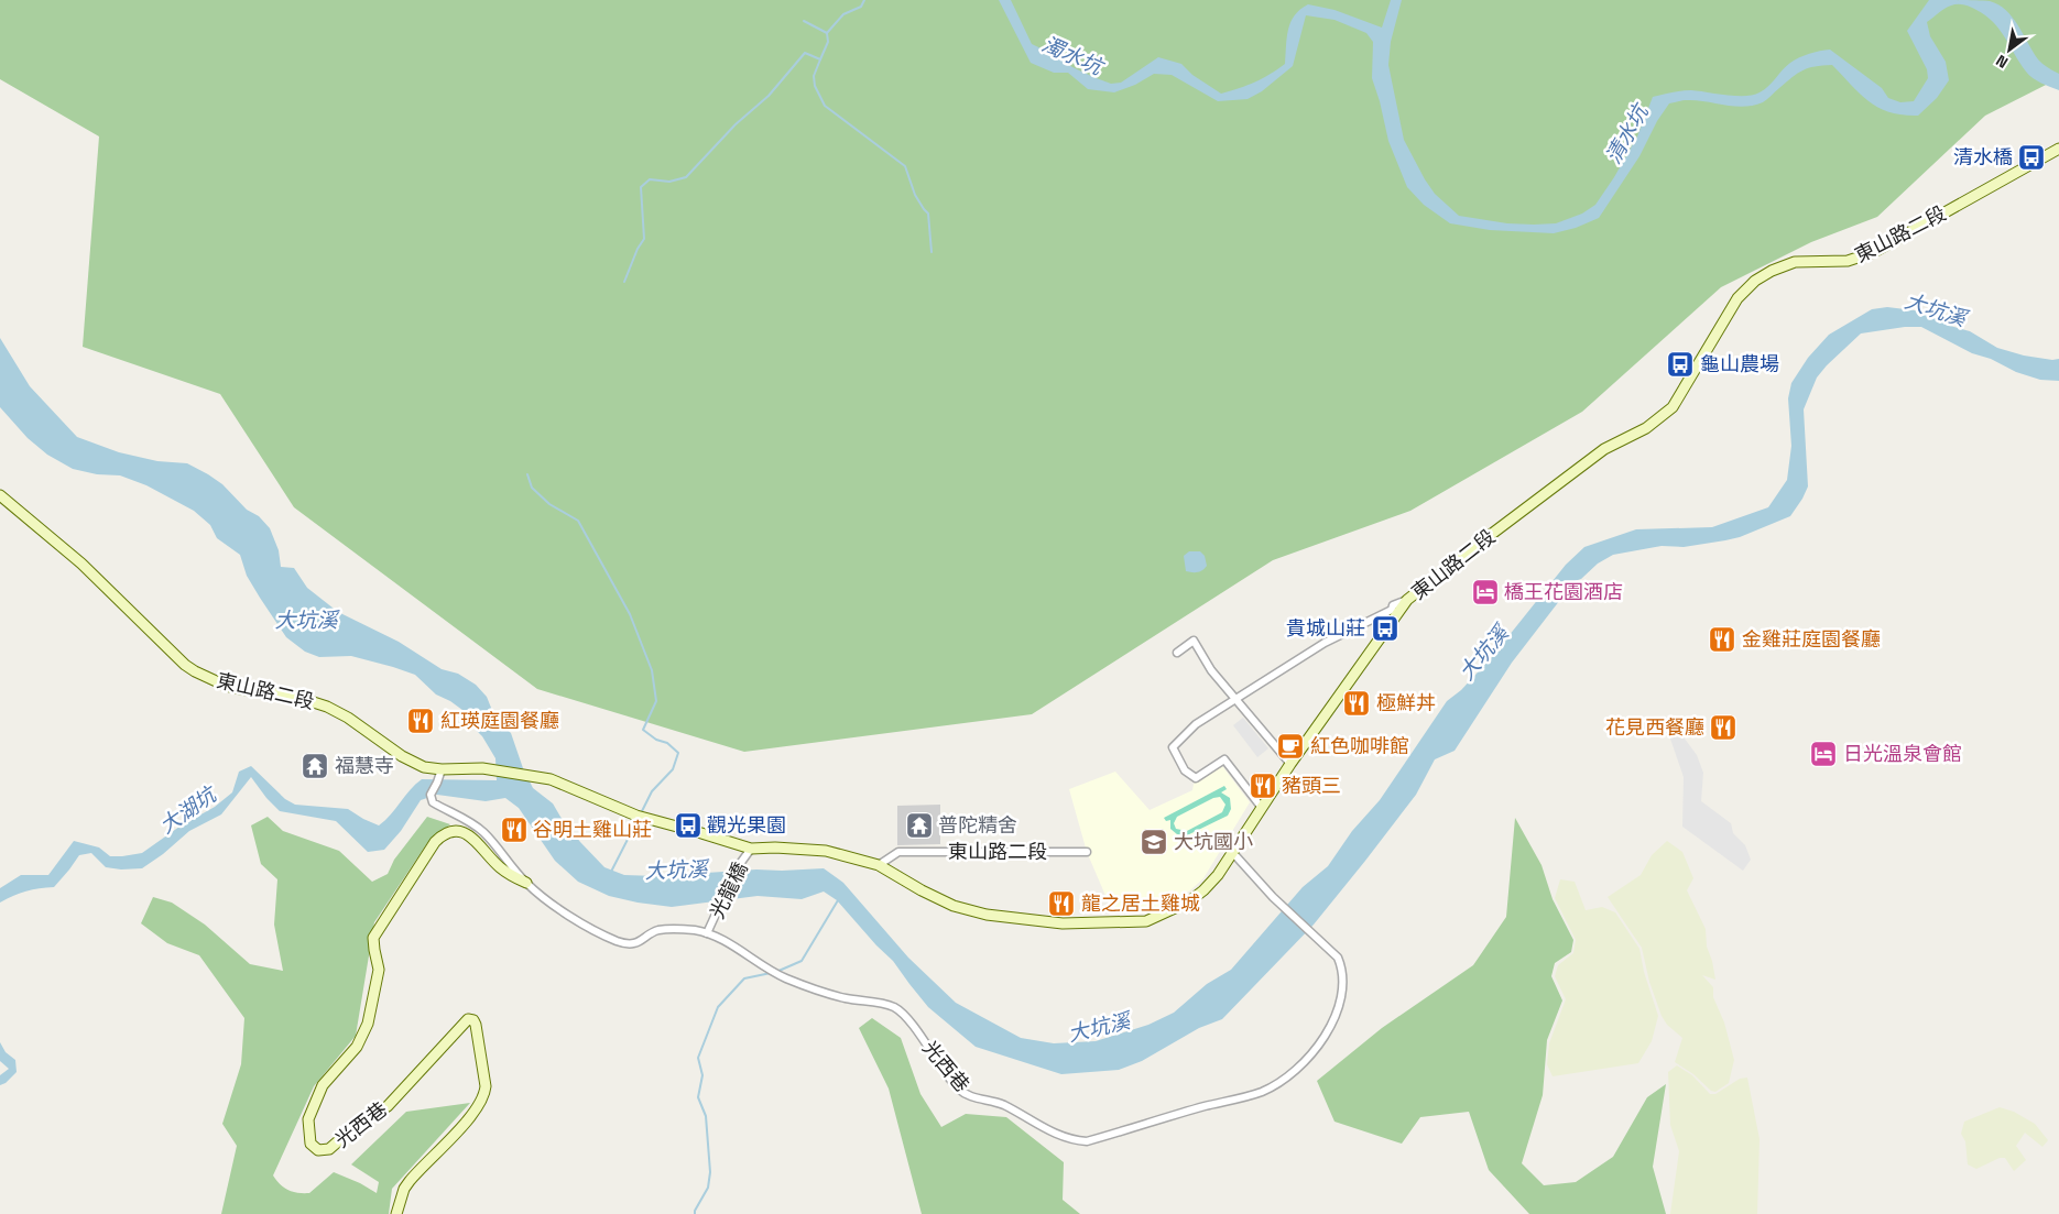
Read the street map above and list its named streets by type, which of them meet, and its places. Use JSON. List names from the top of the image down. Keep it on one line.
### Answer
{"streets":{"main road":["東山路二段","光西巷"],"street":["光龍橋"]},"crossings":[["東山路二段","光龍橋"],["東山路二段","光西巷"],["光龍橋","光西巷"]],"water":["濁水坑","清水坑","大坑溪","大湖坑"],"places":{"bus stop":["清水橋","龜山農場","貴城山莊","觀光果園"],"hotel":["橋王花園酒店","日光溫泉會館"],"restaurant":["金雞莊庭園餐廳","極鮮丼","紅瑛庭園餐廳","花見西餐廳","豬頭三","谷明土雞山莊","龍之居土雞城"],"cafe":["紅色咖啡館"],"temple":["福慧寺","普陀精舍"],"school or university":["大坑國小"]},"north":"bottom left"}
